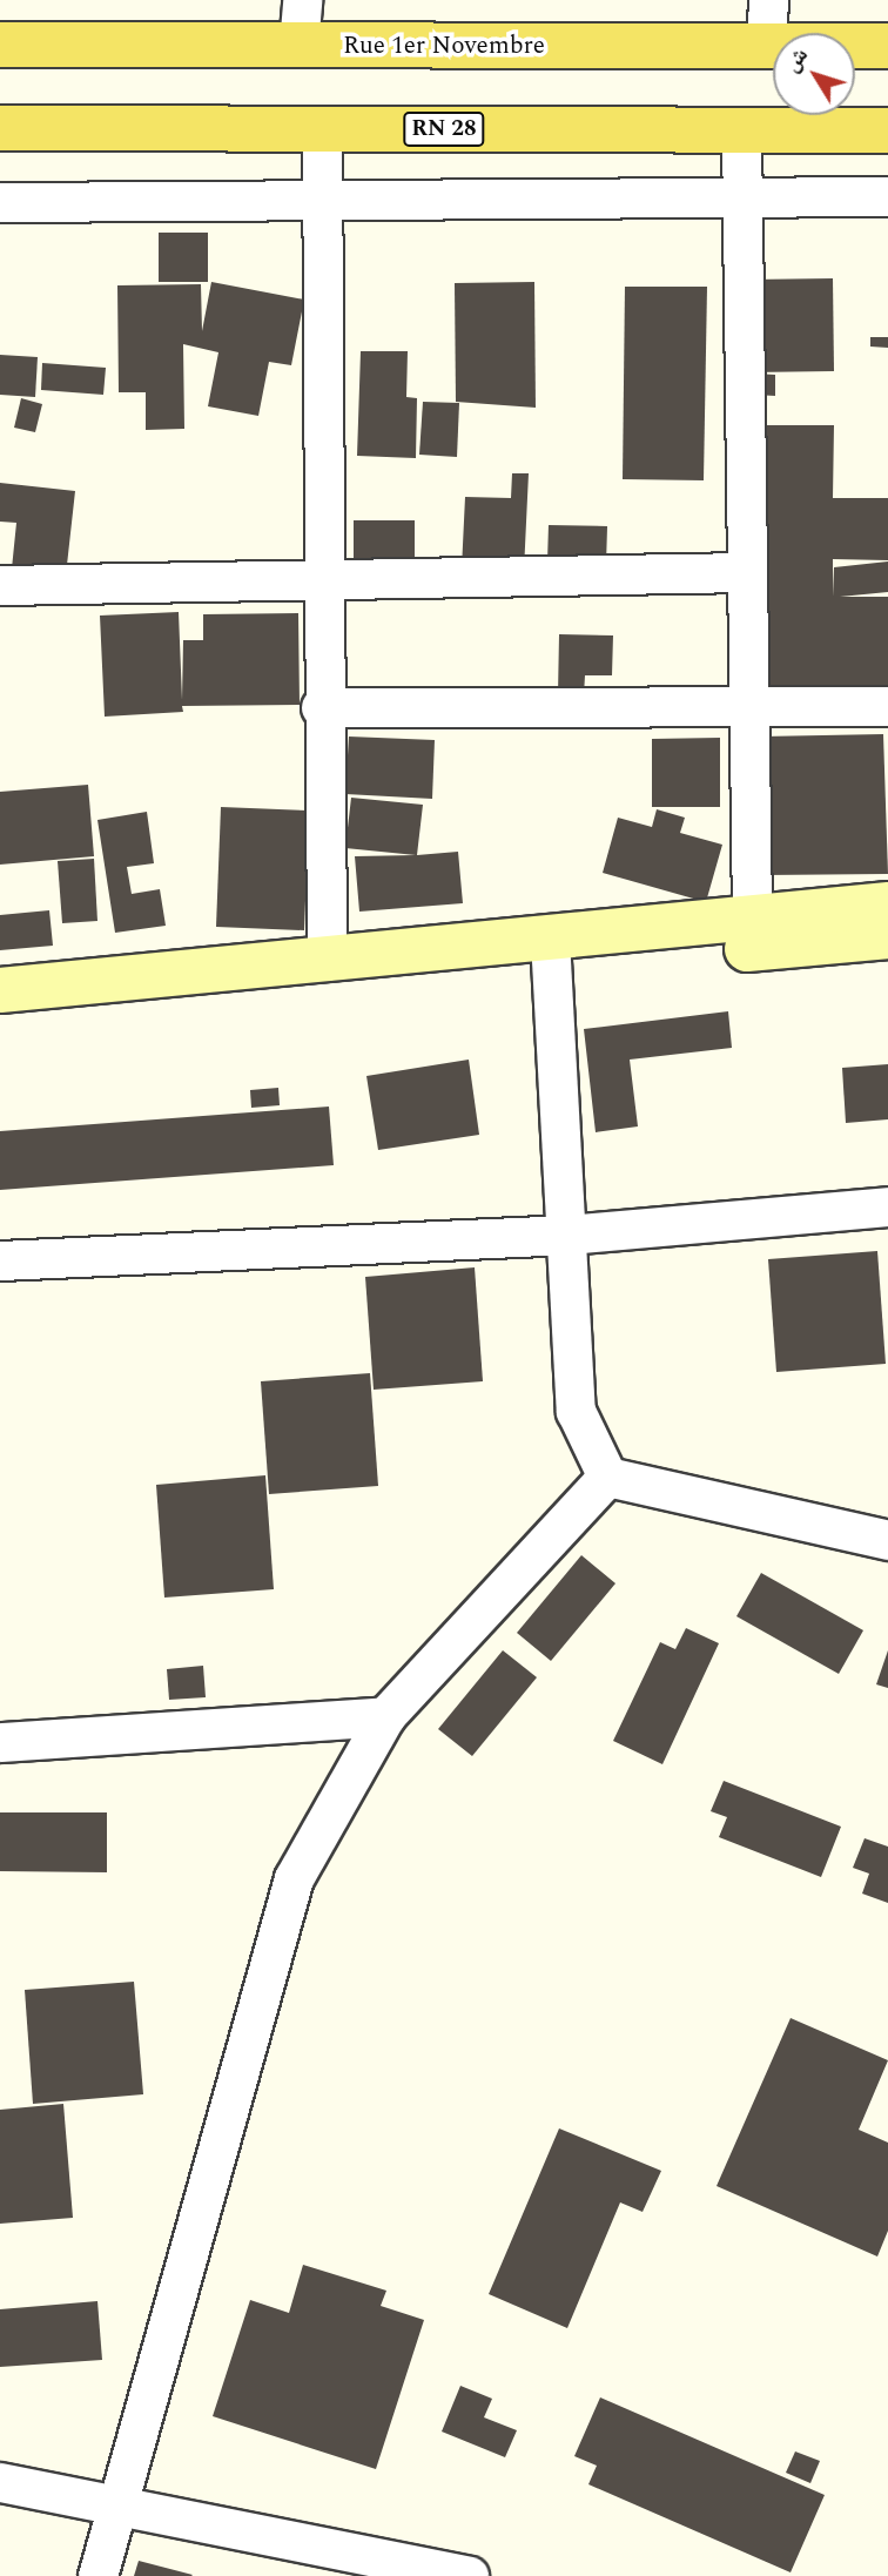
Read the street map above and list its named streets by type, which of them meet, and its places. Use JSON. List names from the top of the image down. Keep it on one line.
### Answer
{"streets":{"main road":["Rue 1er Novembre","RN 28"]},"north":"top left"}
